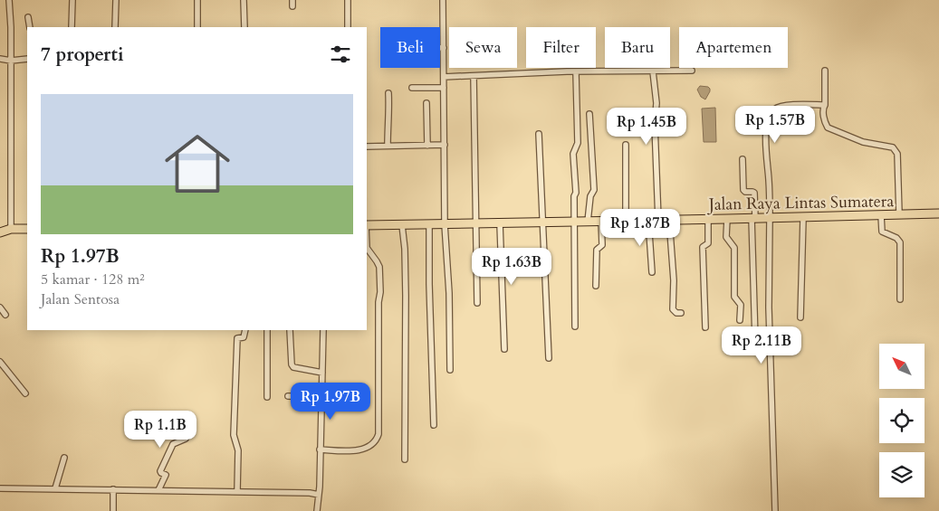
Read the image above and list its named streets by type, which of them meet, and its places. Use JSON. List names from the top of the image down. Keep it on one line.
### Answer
{"streets":{"highway":["Jalan Raya Lintas Sumatera"]},"north":"top left","page":{"chip":["Beli","Sewa","Filter","Baru","Apartemen"],"heading":"7 properti","list":[{"name":"Rp 1.97B","note":"5 kamar · 128 m² · Jalan Sentosa"}],"price":["Rp 1.57B","Rp 1.45B","Rp 1.87B","Rp 1.63B","Rp 2.11B","Rp 1.97B","Rp 1.1B"]}}
